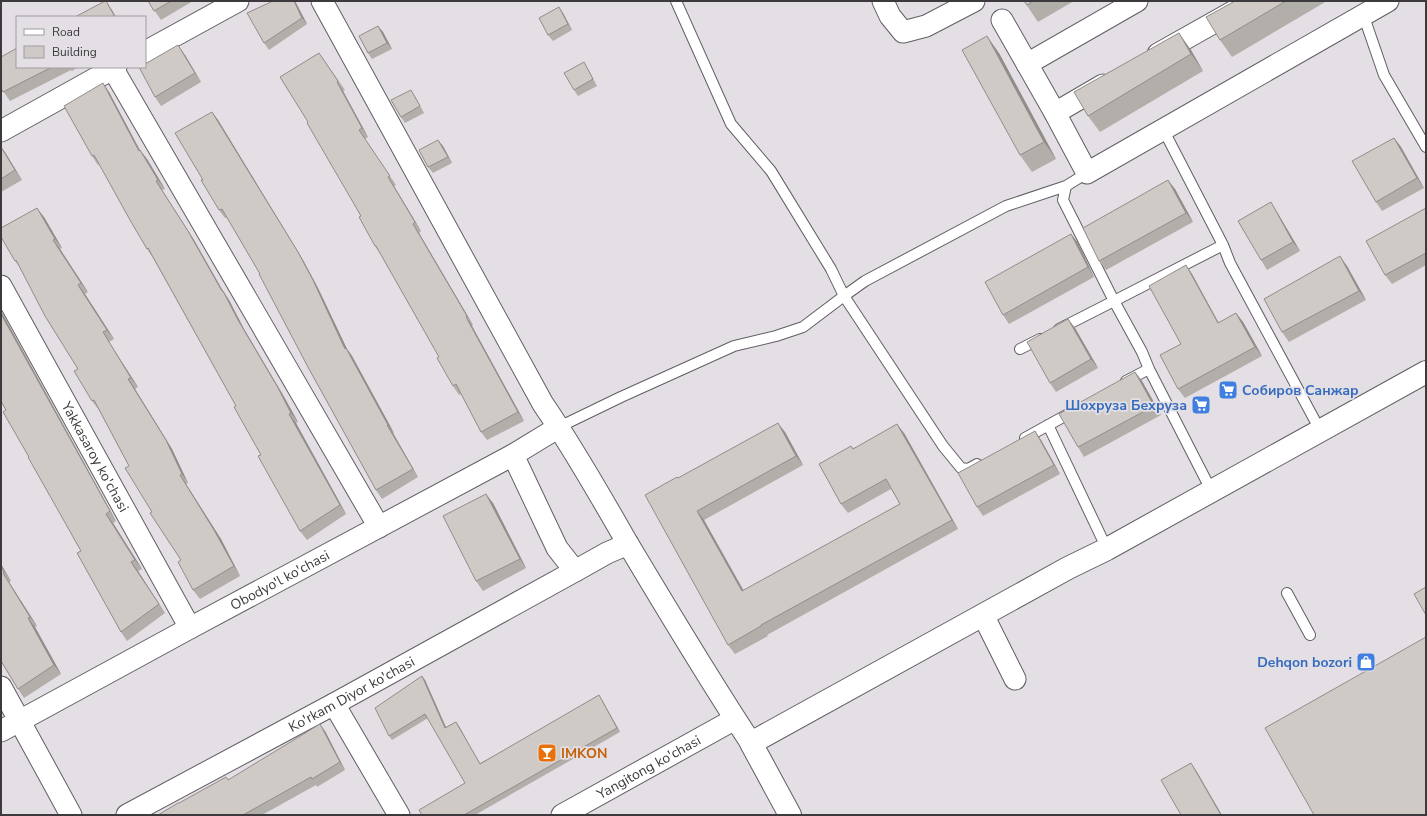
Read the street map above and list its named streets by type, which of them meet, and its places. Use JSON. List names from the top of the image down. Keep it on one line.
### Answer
{"streets":{"street":["Yakkasaroy ko'chasi","Obodyo'l ko'chasi","Ko'rkam Diyor ko'chasi","Yangitong ko'chasi"]},"crossings":[["Yakkasaroy ko'chasi","Obodyo'l ko'chasi"]],"places":{"supermarket":["Собиров Санжар","Шохруза Бехруза"],"shop":["Dehqon bozori"],"bar":["IMKON"]},"legend":["Road","Building"]}
